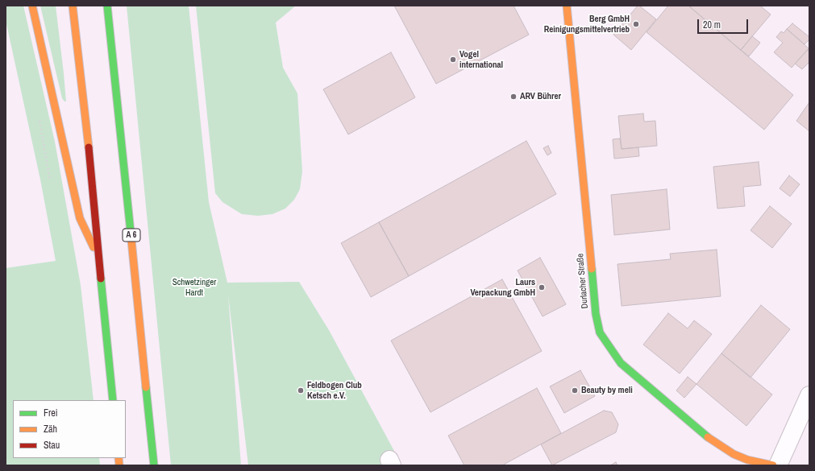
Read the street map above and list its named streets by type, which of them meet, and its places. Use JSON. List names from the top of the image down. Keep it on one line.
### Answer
{"streets":{"main road":["A 6","Durlacher Straße"]},"parks":["Schwetzinger Hardt"],"places":["Berg GmbH Reinigungsmittelvertrieb","Vogel international","ARV Bührer","Laurs Verpackung GmbH","Feldbogen Club Ketsch e.V.","Beauty by meli"],"legend":["Frei","Zäh","Stau"],"scale_bar":"20 m"}
